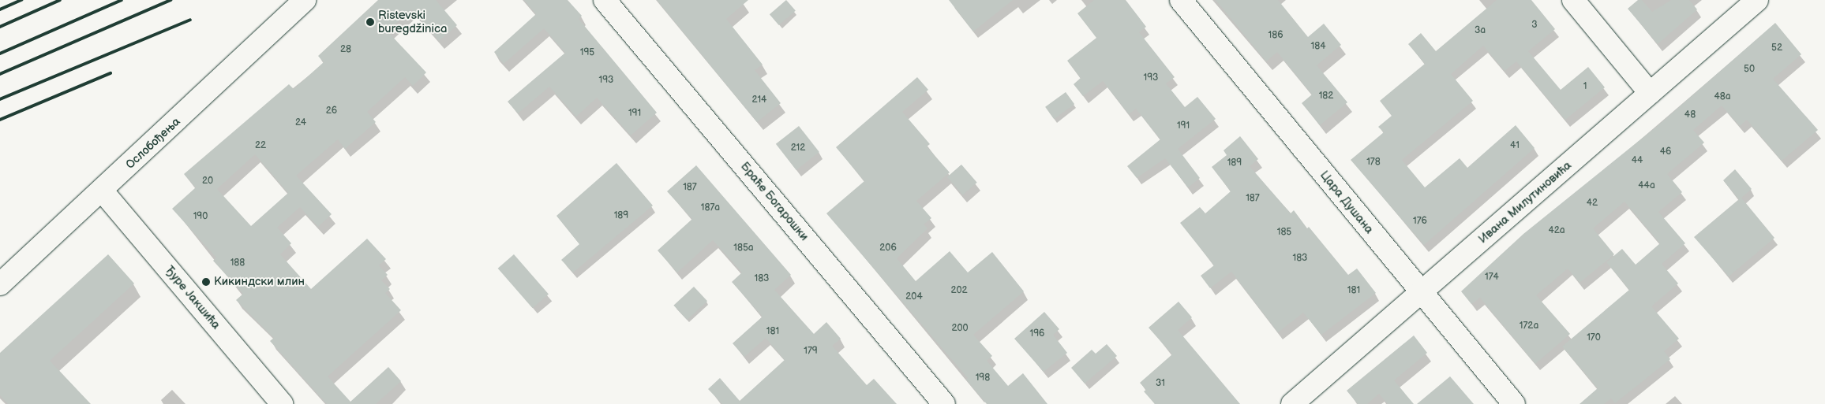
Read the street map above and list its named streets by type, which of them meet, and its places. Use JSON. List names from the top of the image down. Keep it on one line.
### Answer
{"streets":{"street":["Ослобођења","Браће Богарошки","Цара Душана","Ивана Милутиновића","Ђуре Јакшића"]},"crossings":[["Ослобођења","Ђуре Јакшића"],["Цара Душана","Ивана Милутиновића"]],"places":["Ristevski buregdžinica","Кикиндски млин"],"house_numbers":["3","3a","186","184","52","28","195","50","193","193","1","182","48a","214","26","191","48","24","191","22","41","212","46","44","178","189","20","44a","187","187","42","187a","189","190","176","42a","185","185a","206","183","188","174","183","202","181","204","172a","200","181","196","170","179","198","31"]}
